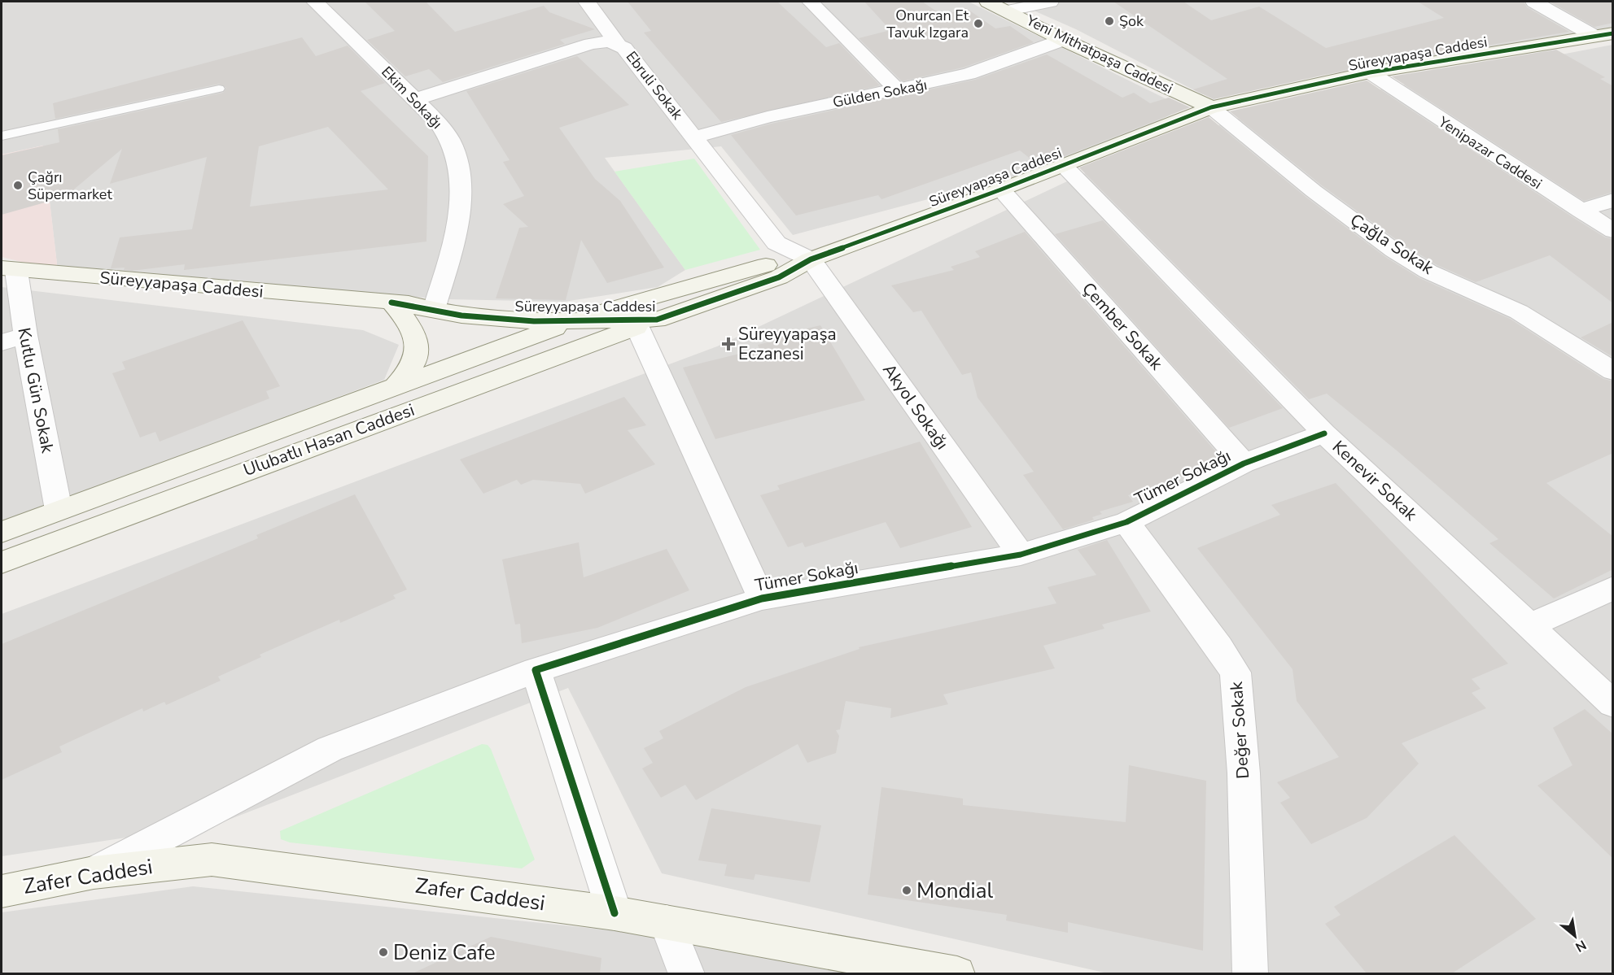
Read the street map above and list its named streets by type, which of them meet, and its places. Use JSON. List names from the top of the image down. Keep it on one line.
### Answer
{"streets":{"street":["Süreyyapaşa Caddesi","Yeni Mithatpaşa Caddesi","Ebruli Sokak","Gülden Sokağı","Ekim Sokağı","Yenipazar Caddesi","Çağla Sokak","Çember Sokak","Kutlu Gün Sokak","Akyol Sokağı","Ulubatlı Hasan Caddesi","Tümer Sokağı","Kenevir Sokak","Değer Sokak","Zafer Caddesi"]},"crossings":[["Süreyyapaşa Caddesi","Yeni Mithatpaşa Caddesi"],["Süreyyapaşa Caddesi","Ebruli Sokak"],["Süreyyapaşa Caddesi","Ekim Sokağı"],["Süreyyapaşa Caddesi","Yenipazar Caddesi"],["Süreyyapaşa Caddesi","Çağla Sokak"],["Süreyyapaşa Caddesi","Çember Sokak"],["Süreyyapaşa Caddesi","Kutlu Gün Sokak"],["Süreyyapaşa Caddesi","Akyol Sokağı"],["Süreyyapaşa Caddesi","Ulubatlı Hasan Caddesi"],["Süreyyapaşa Caddesi","Kenevir Sokak"],["Yeni Mithatpaşa Caddesi","Gülden Sokağı"],["Yeni Mithatpaşa Caddesi","Çağla Sokak"],["Ebruli Sokak","Gülden Sokağı"],["Ebruli Sokak","Ekim Sokağı"],["Ebruli Sokak","Akyol Sokağı"],["Çember Sokak","Tümer Sokağı"],["Kutlu Gün Sokak","Ulubatlı Hasan Caddesi"],["Akyol Sokağı","Tümer Sokağı"],["Tümer Sokağı","Kenevir Sokak"],["Tümer Sokağı","Değer Sokak"],["Tümer Sokağı","Zafer Caddesi"]],"places":{"other":["Şok","Onurcan Et Tavuk Izgara","Çağrı Süpermarket","Mondial","Deniz Cafe"],"health":["Süreyyapaşa Eczanesi"]},"north":"bottom right"}
